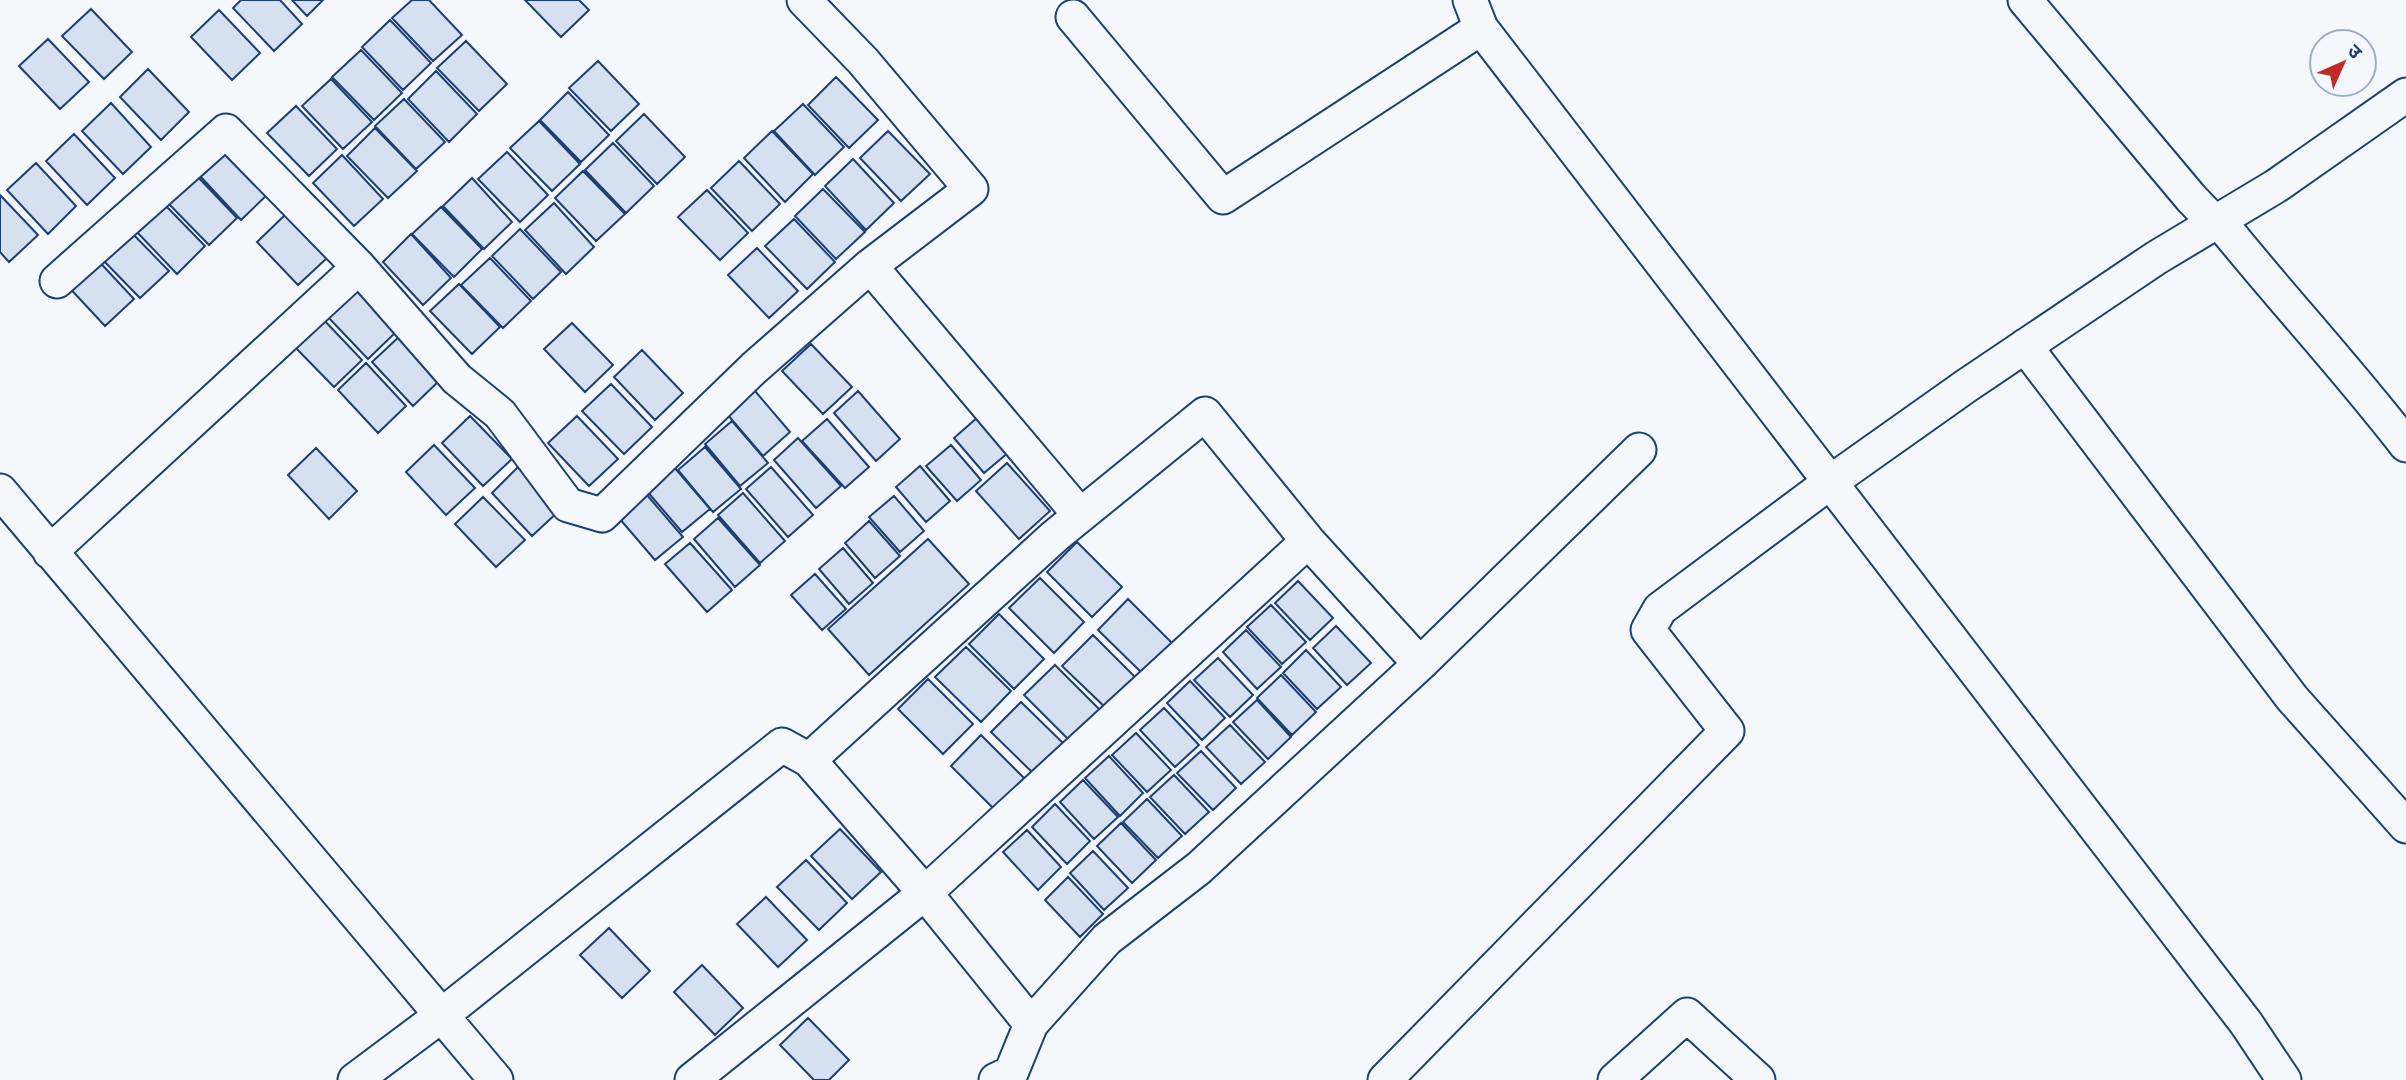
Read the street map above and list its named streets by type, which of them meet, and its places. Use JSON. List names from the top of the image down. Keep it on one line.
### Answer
{"north":"top right"}
